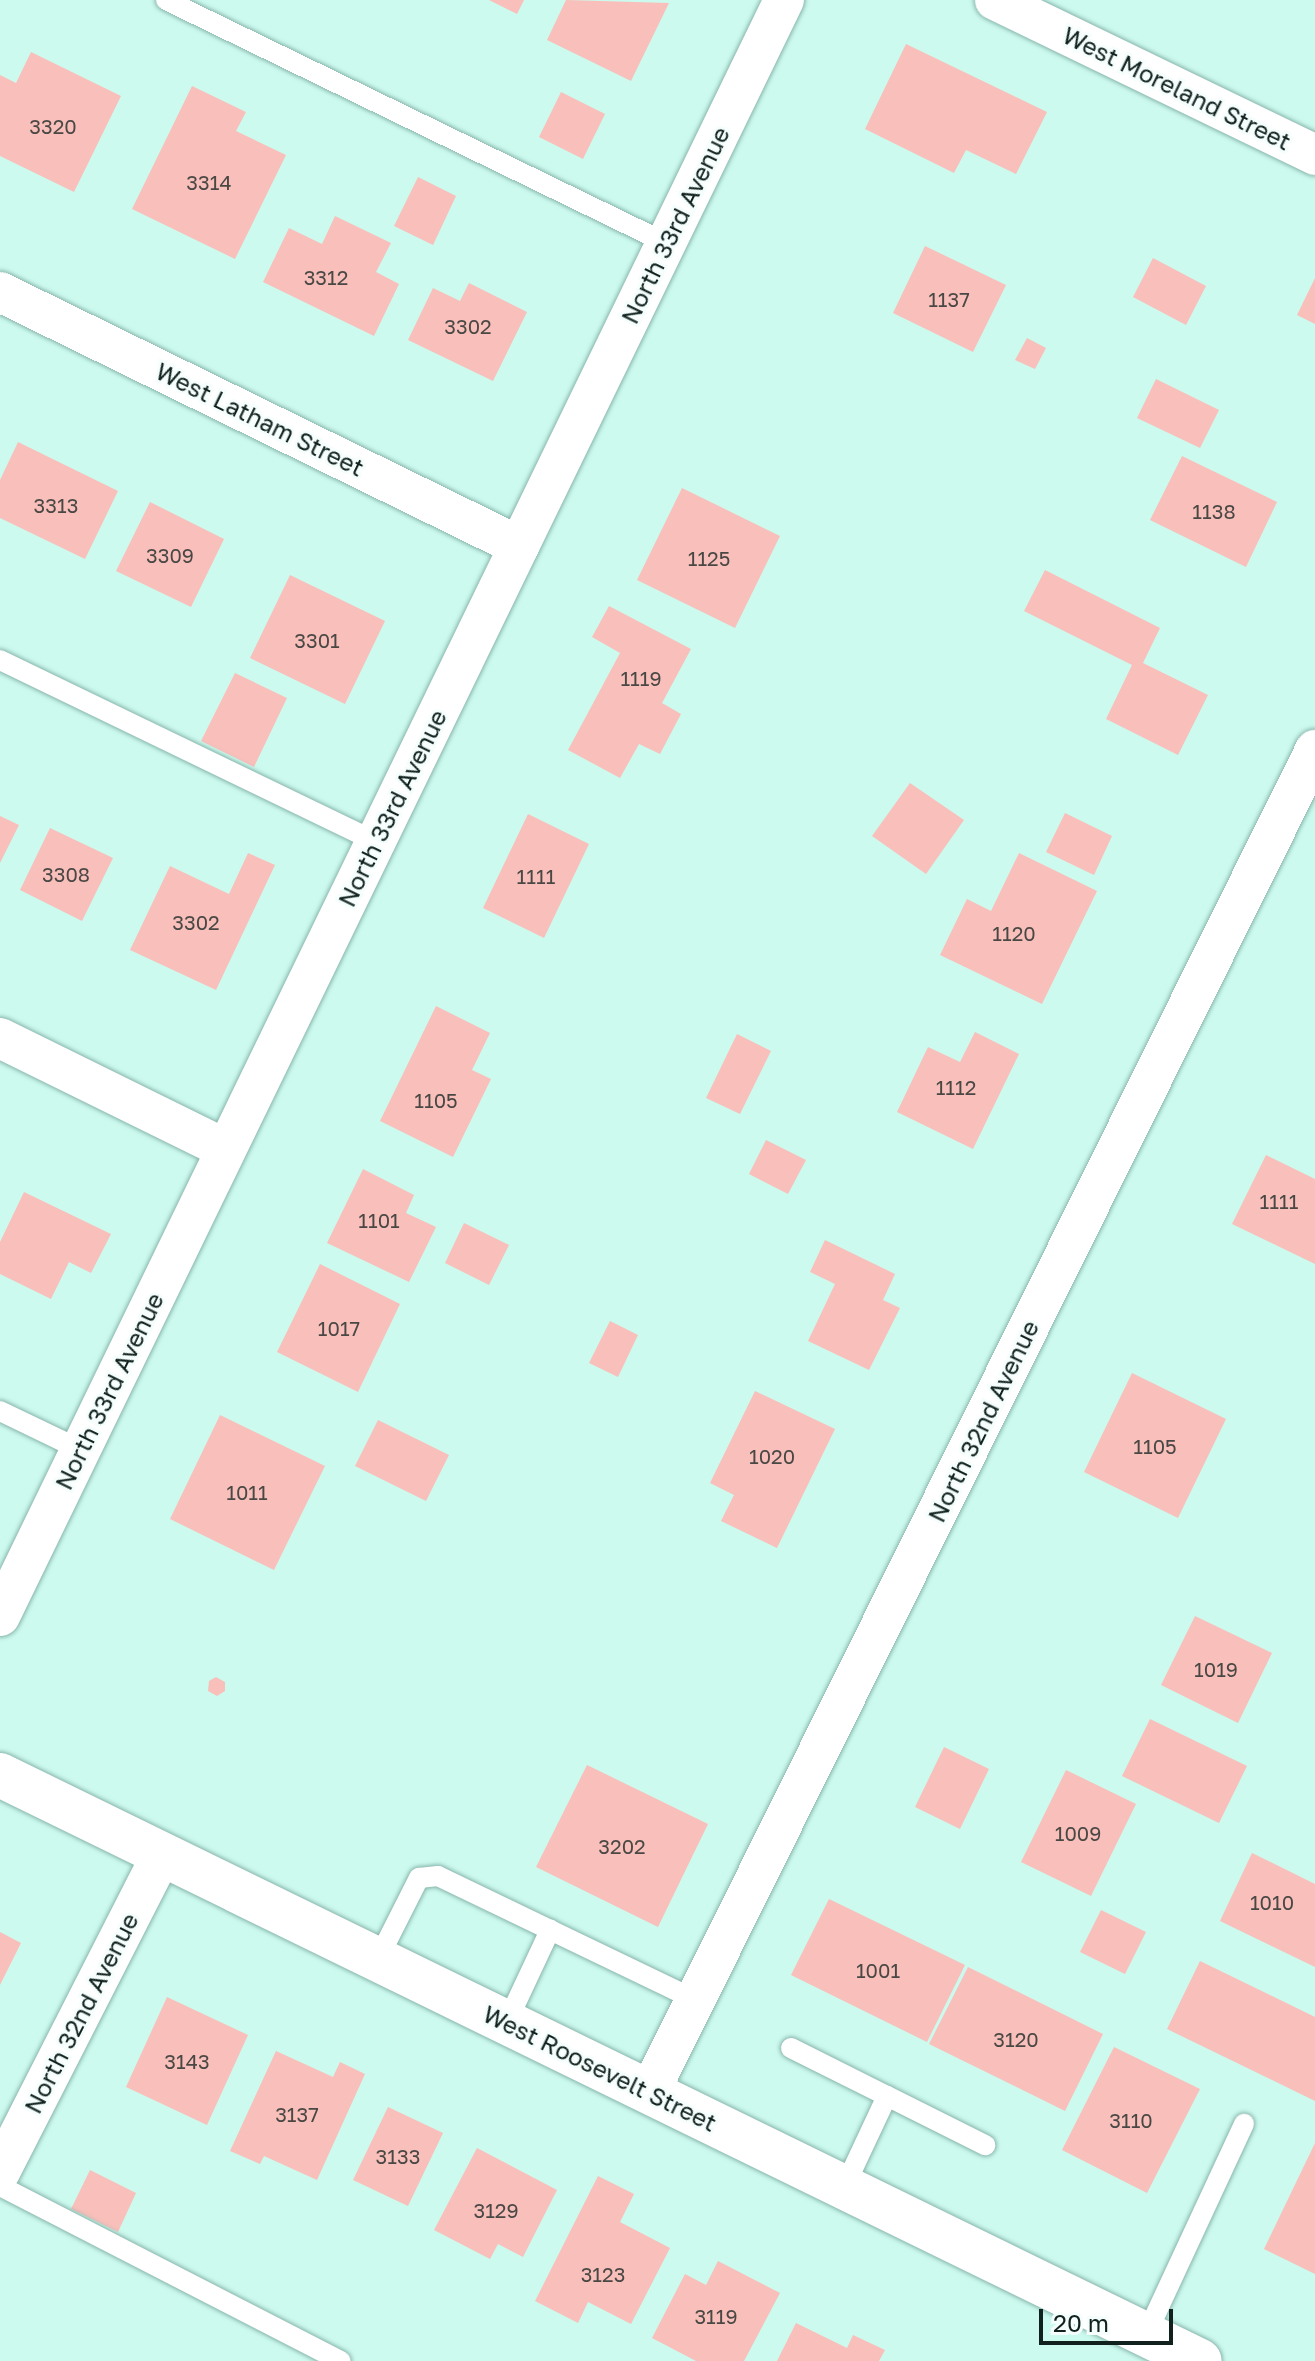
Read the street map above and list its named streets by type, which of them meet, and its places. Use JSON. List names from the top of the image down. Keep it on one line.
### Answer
{"streets":{"street":["West Moreland Street","North 33rd Avenue","West Latham Street","North 32nd Avenue","West Roosevelt Street"]},"crossings":[["North 33rd Avenue","West Latham Street"],["North 32nd Avenue","West Roosevelt Street"]],"house_numbers":["3320","3314","3312","1137","3302","3313","1138","3309","1125","3301","1119","3308","1111","3302","1120","1112","1105","1111","1101","1017","1105","1020","1011","1019","1009","3202","1010","1001","3120","3143","3137","3110","3133","3129","3123","3119"],"scale_bar":"20 m"}
